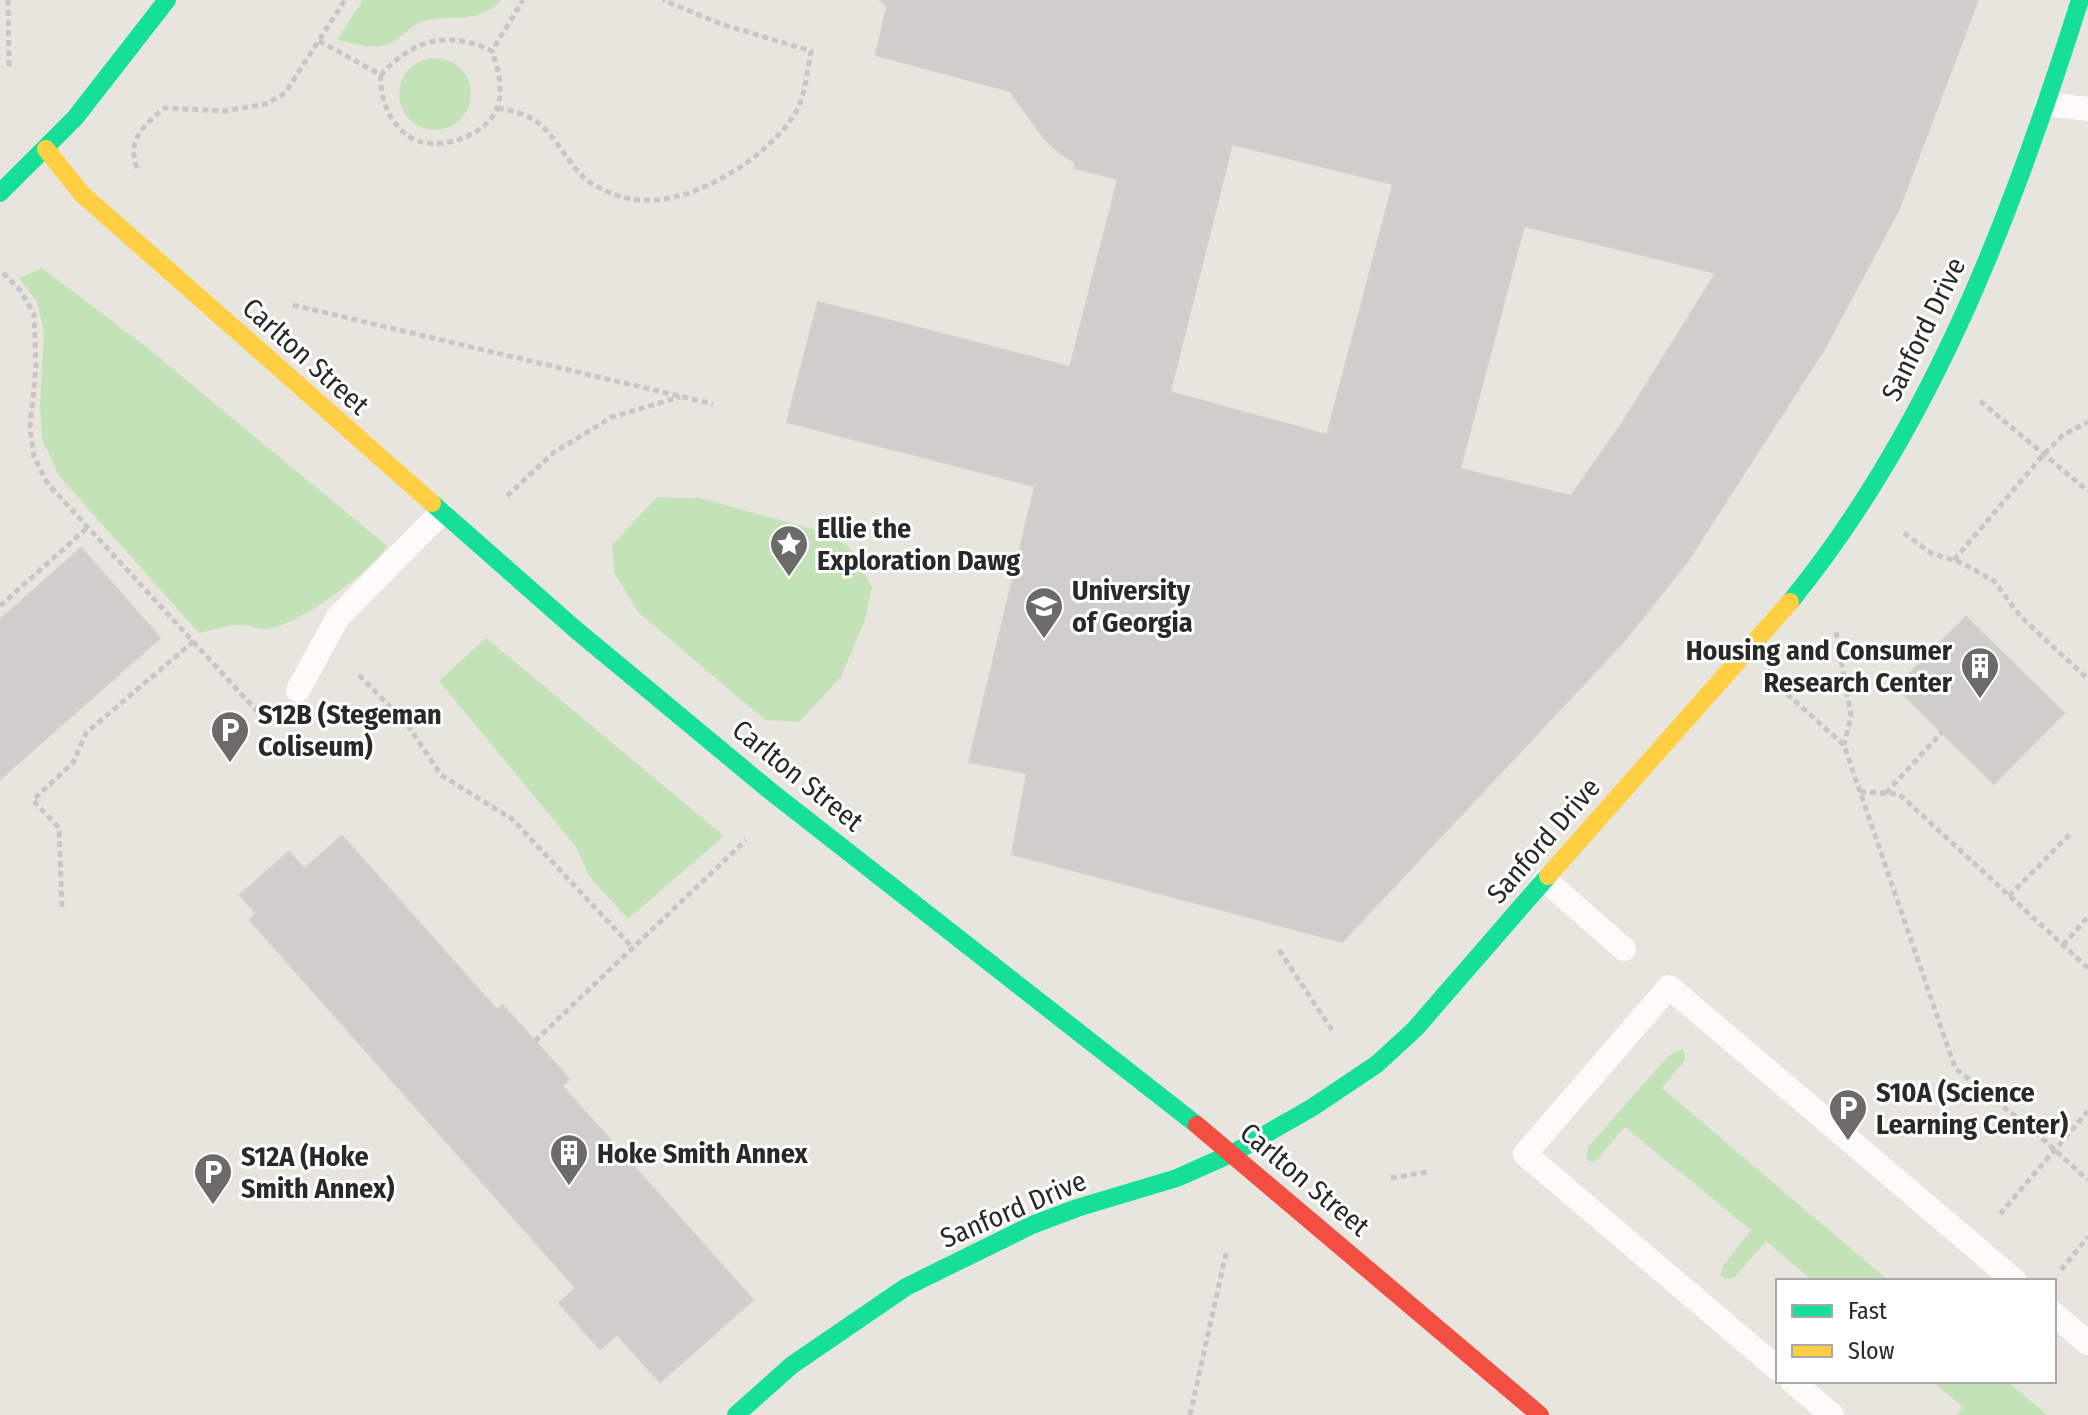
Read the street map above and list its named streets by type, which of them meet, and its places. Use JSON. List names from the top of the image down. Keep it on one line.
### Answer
{"streets":{"street":["Sanford Drive","Carlton Street"]},"crossings":[["Sanford Drive","Carlton Street"]],"places":{"place":["Ellie the Exploration Dawg"],"school or university":["University of Georgia"],"building":["Housing and Consumer Research Center","Hoke Smith Annex"],"parking":["S12B (Stegeman Coliseum)","S10A (Science Learning Center)","S12A (Hoke Smith Annex)"]},"legend":["Fast","Slow"]}
